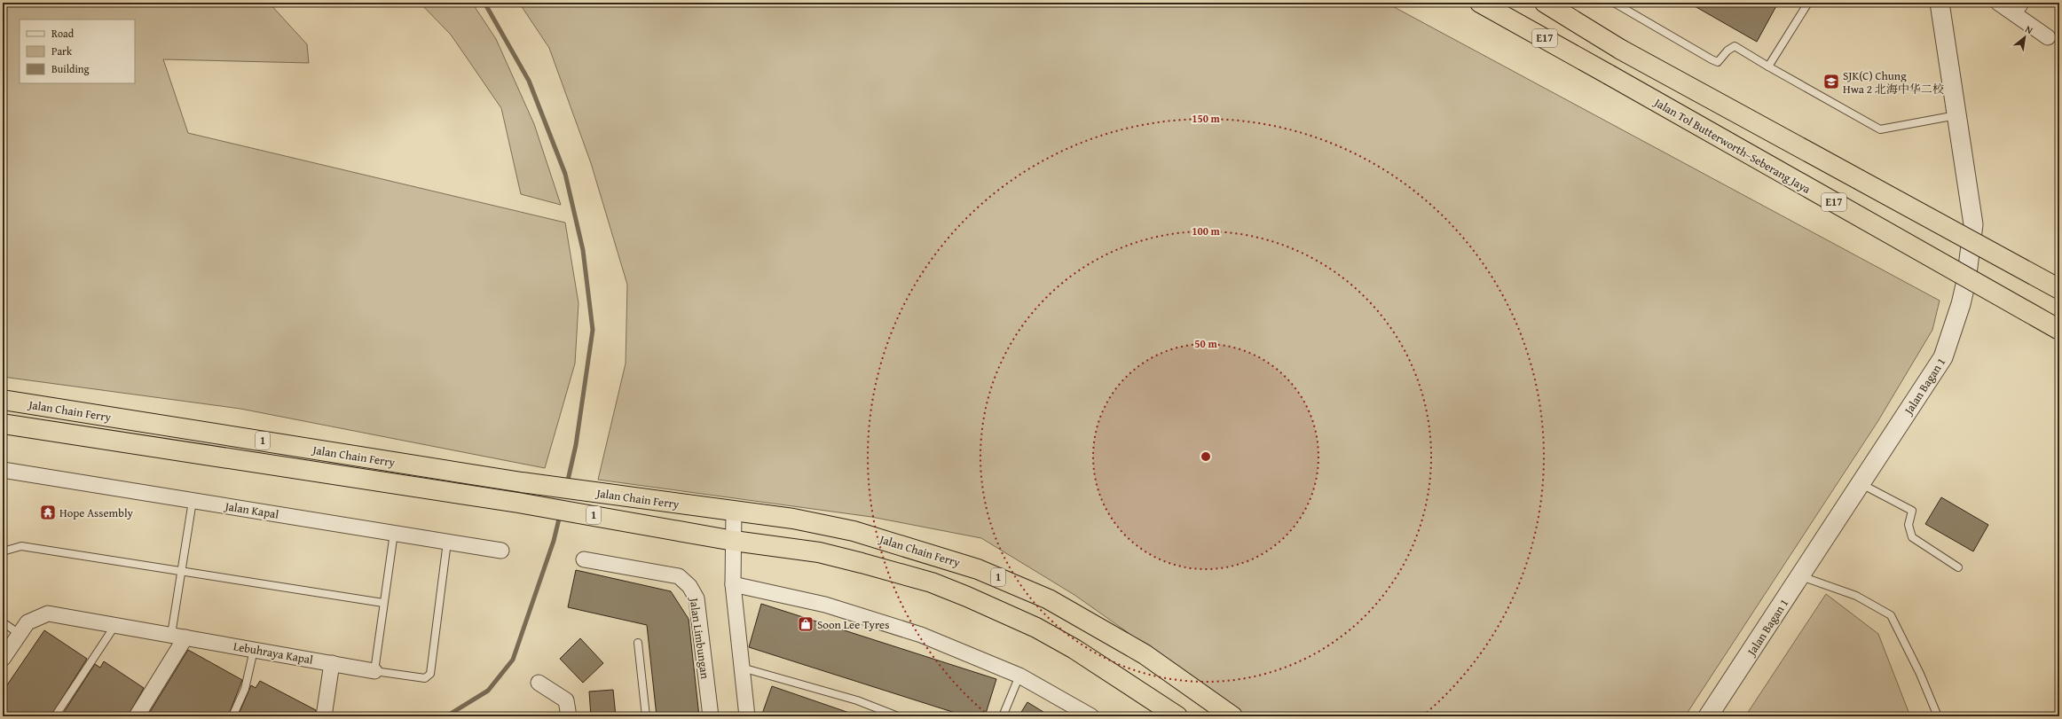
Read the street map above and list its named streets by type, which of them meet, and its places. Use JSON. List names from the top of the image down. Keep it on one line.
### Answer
{"streets":{"highway":["E17","Jalan Tol Butterworth–Seberang Jaya","Jalan Chain Ferry","1"],"street":["Jalan Bagan 1","Jalan Kapal","Jalan Limbungan","Lebuhraya Kapal"]},"crossings":[["Jalan Kapal","Lebuhraya Kapal"]],"places":{"school or university":["SJK(C) Chung Hwa 2 北海中华二校"],"temple":["Hope Assembly"],"shop":["Soon Lee Tyres"]},"legend":["Road","Park","Building"],"north":"top right","rings":["150 m","100 m","50 m"]}
